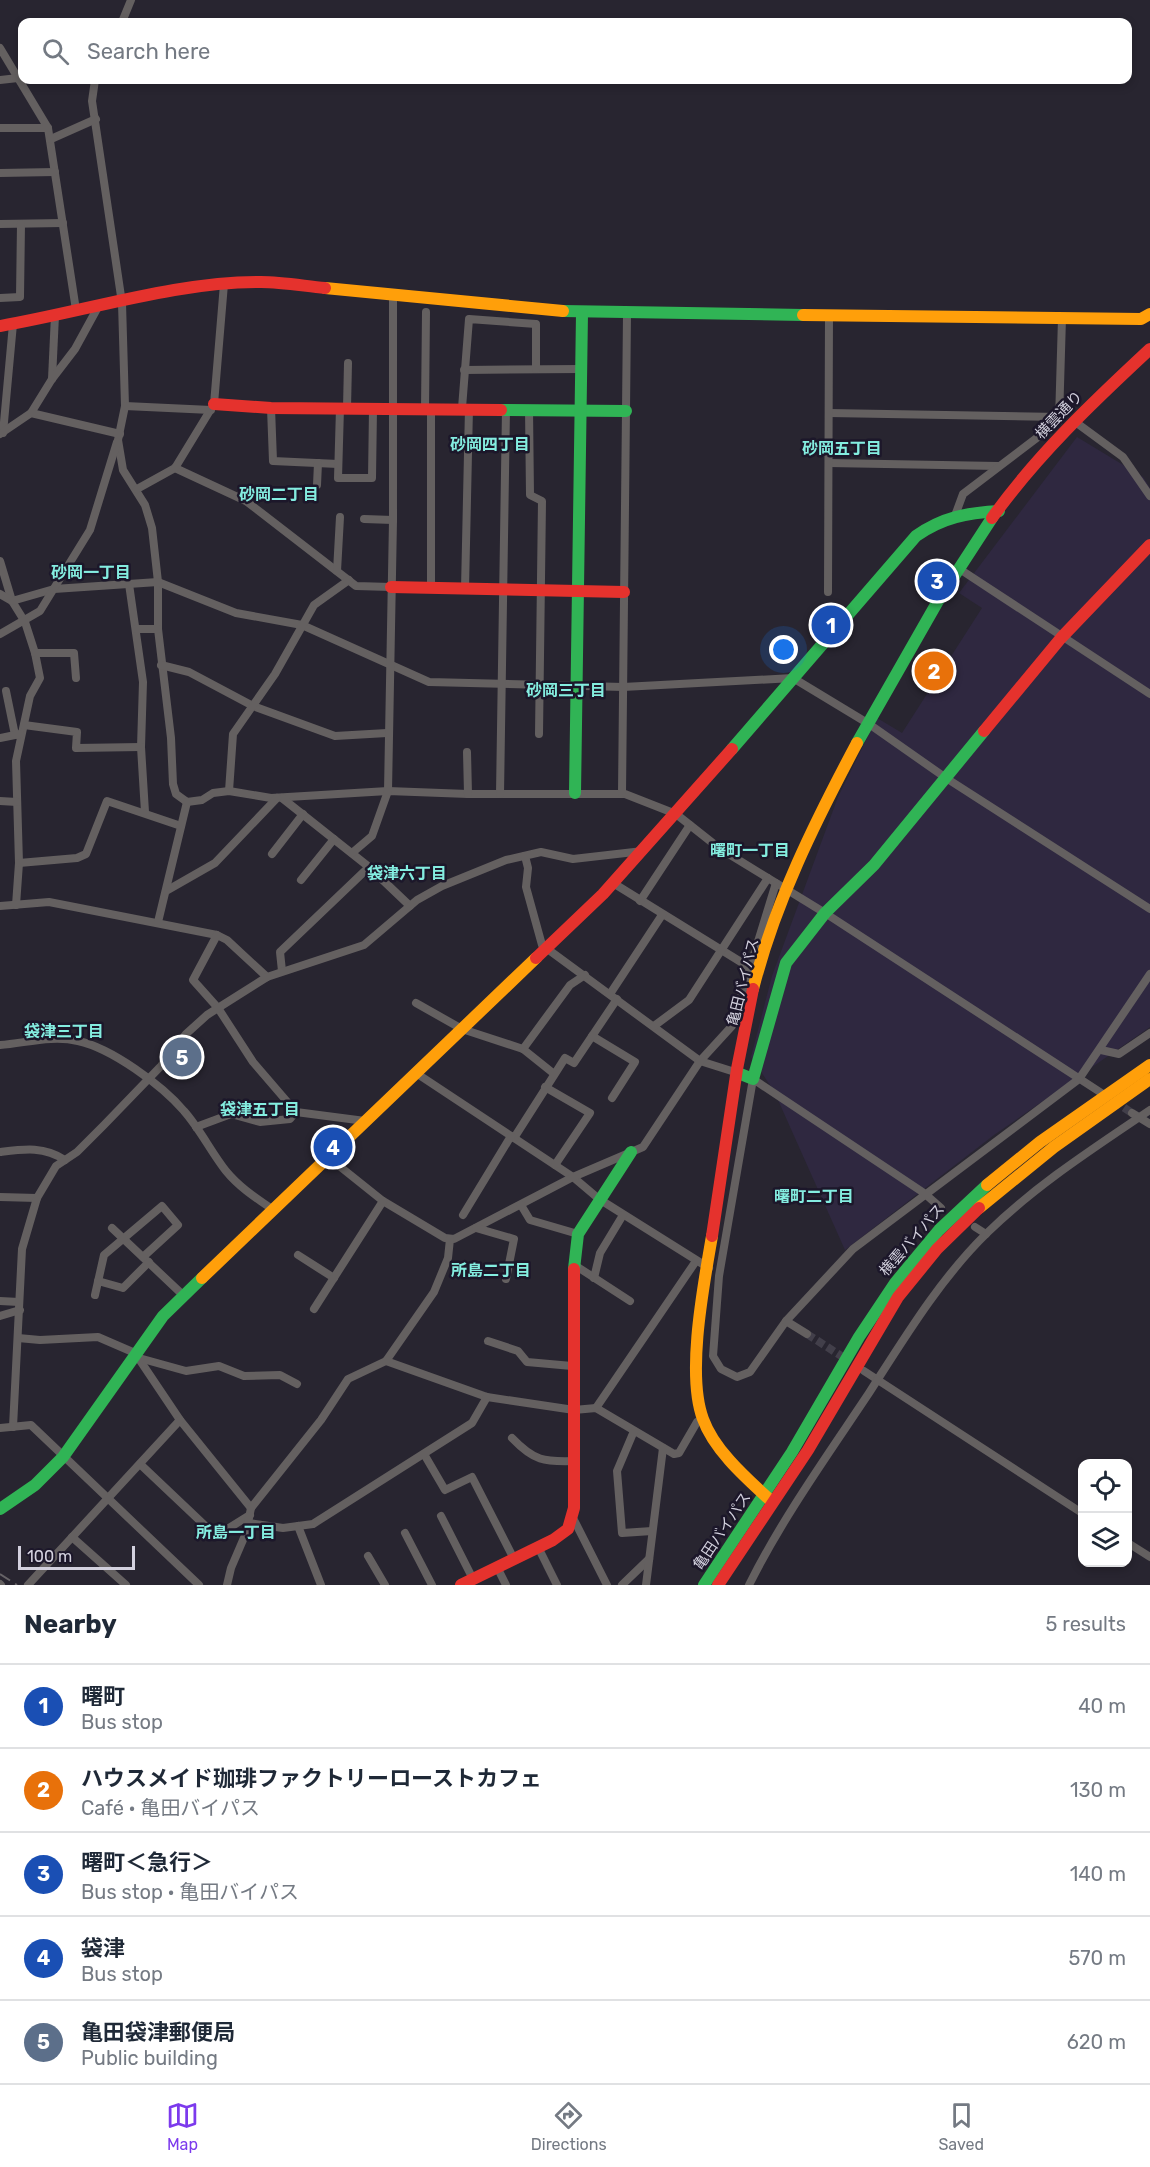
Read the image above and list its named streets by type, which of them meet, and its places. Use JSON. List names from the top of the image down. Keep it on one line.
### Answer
{"streets":{"main road":["横雲通り","亀田バイパス","横雲バイパス"]},"crossings":[["横雲通り","亀田バイパス"],["亀田バイパス","横雲バイパス"]],"districts":["砂岡四丁目","砂岡五丁目","砂岡二丁目","砂岡一丁目","砂岡三丁目","曙町一丁目","袋津六丁目","袋津三丁目","袋津五丁目","曙町二丁目","所島二丁目","所島一丁目"],"scale_bar":"100 m","page":{"search":"Search here","pins":["3","1","2","5","4"],"scale":"100 m","heading":["Nearby","5 results"],"list":[{"mark":"1","name":"曙町","note":"Bus stop","value":"40 m"},{"mark":"2","name":"ハウスメイド珈琲ファクトリーローストカフェ","note":"Café · 亀田バイパス","value":"130 m"},{"mark":"3","name":"曙町＜急行＞","note":"Bus stop · 亀田バイパス","value":"140 m"},{"mark":"4","name":"袋津","note":"Bus stop","value":"570 m"},{"mark":"5","name":"亀田袋津郵便局","note":"Public building","value":"620 m"}],"nav":["Map","Directions","Saved"]}}
